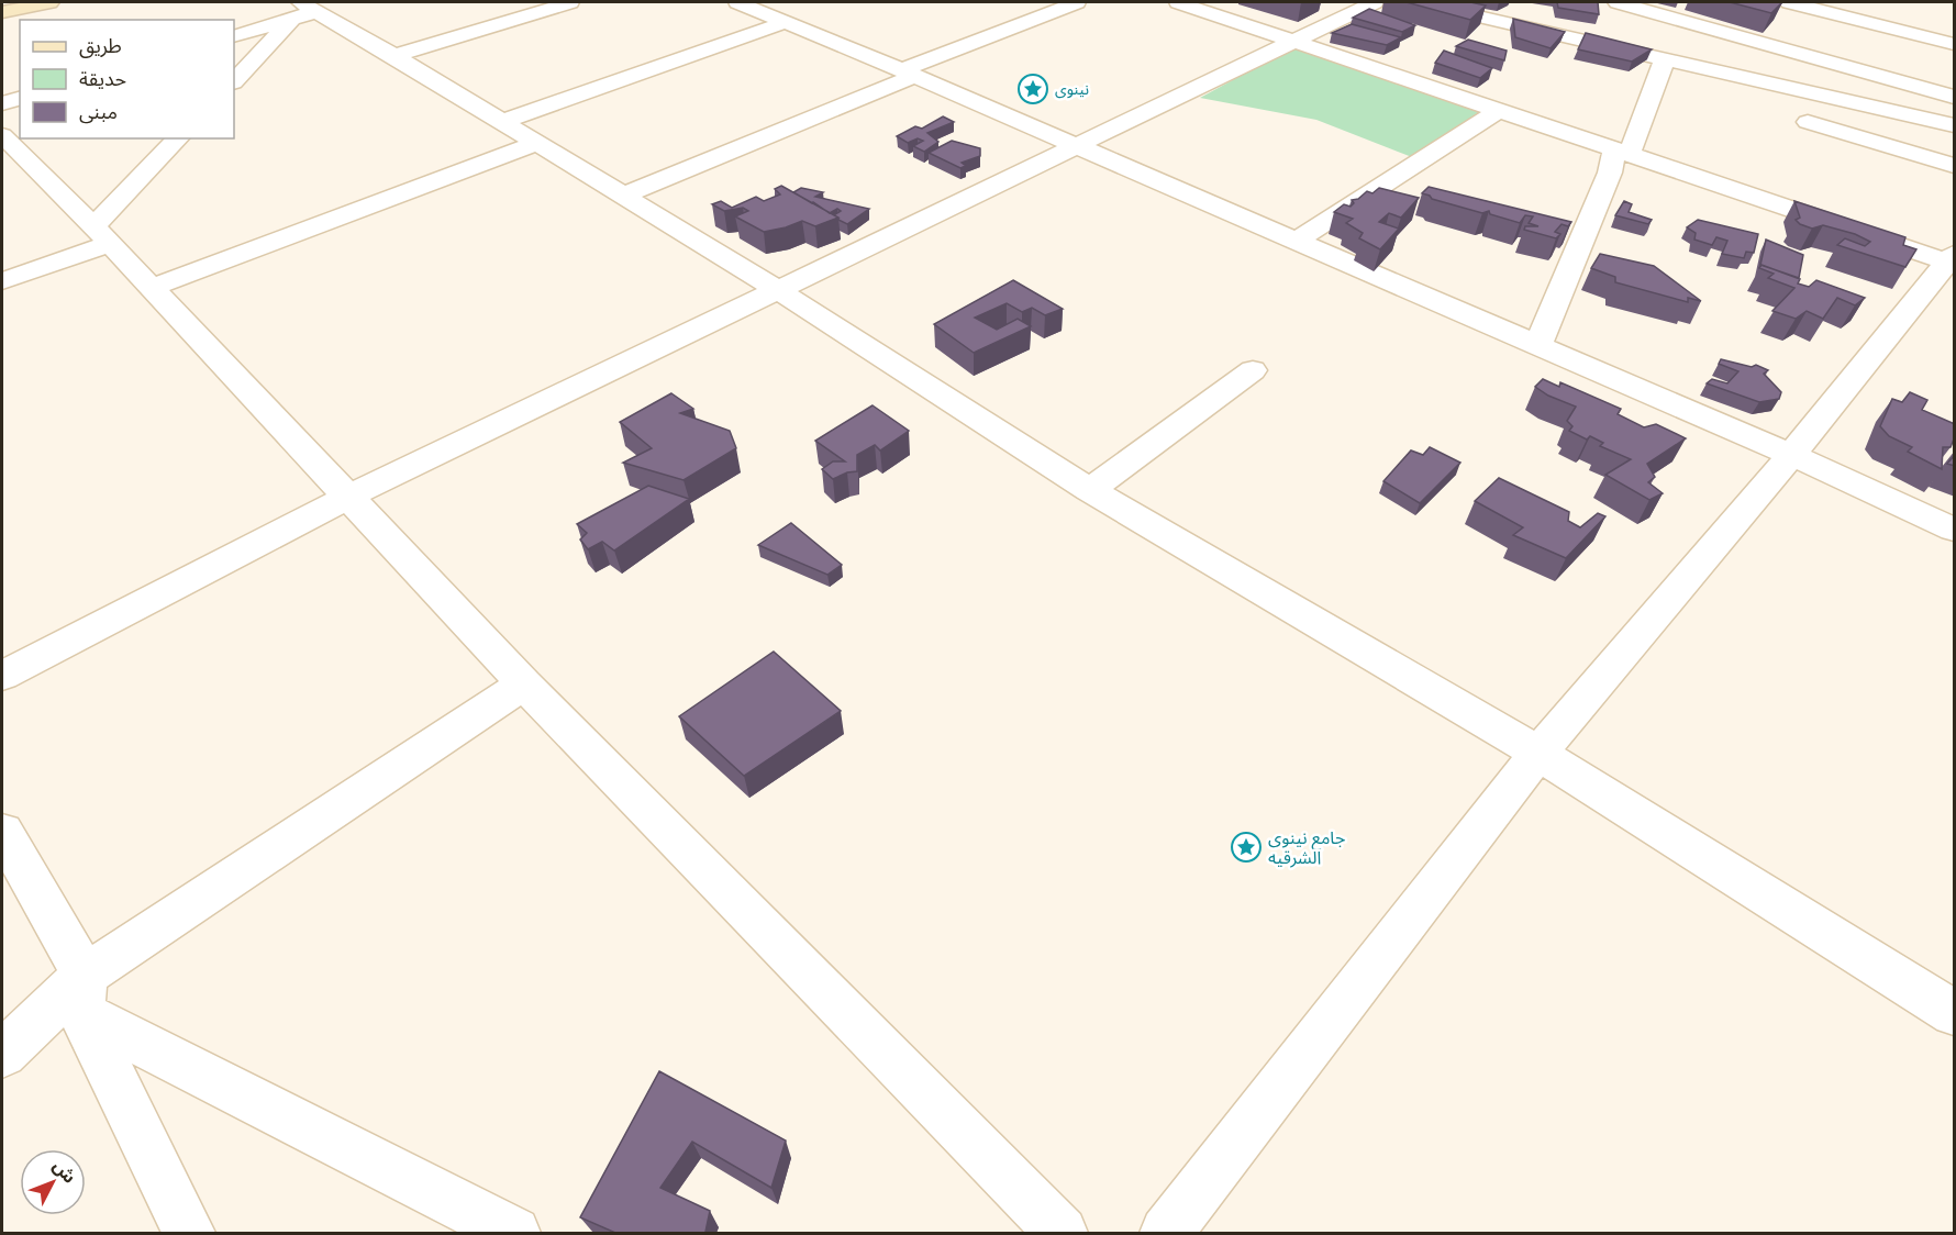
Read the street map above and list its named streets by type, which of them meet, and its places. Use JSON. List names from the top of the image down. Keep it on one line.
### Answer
{"places":{"place":["نينوى","جامع نينوى الشرقيه"]},"legend":["طريق","حديقة","مبنى"],"north":"top right"}
